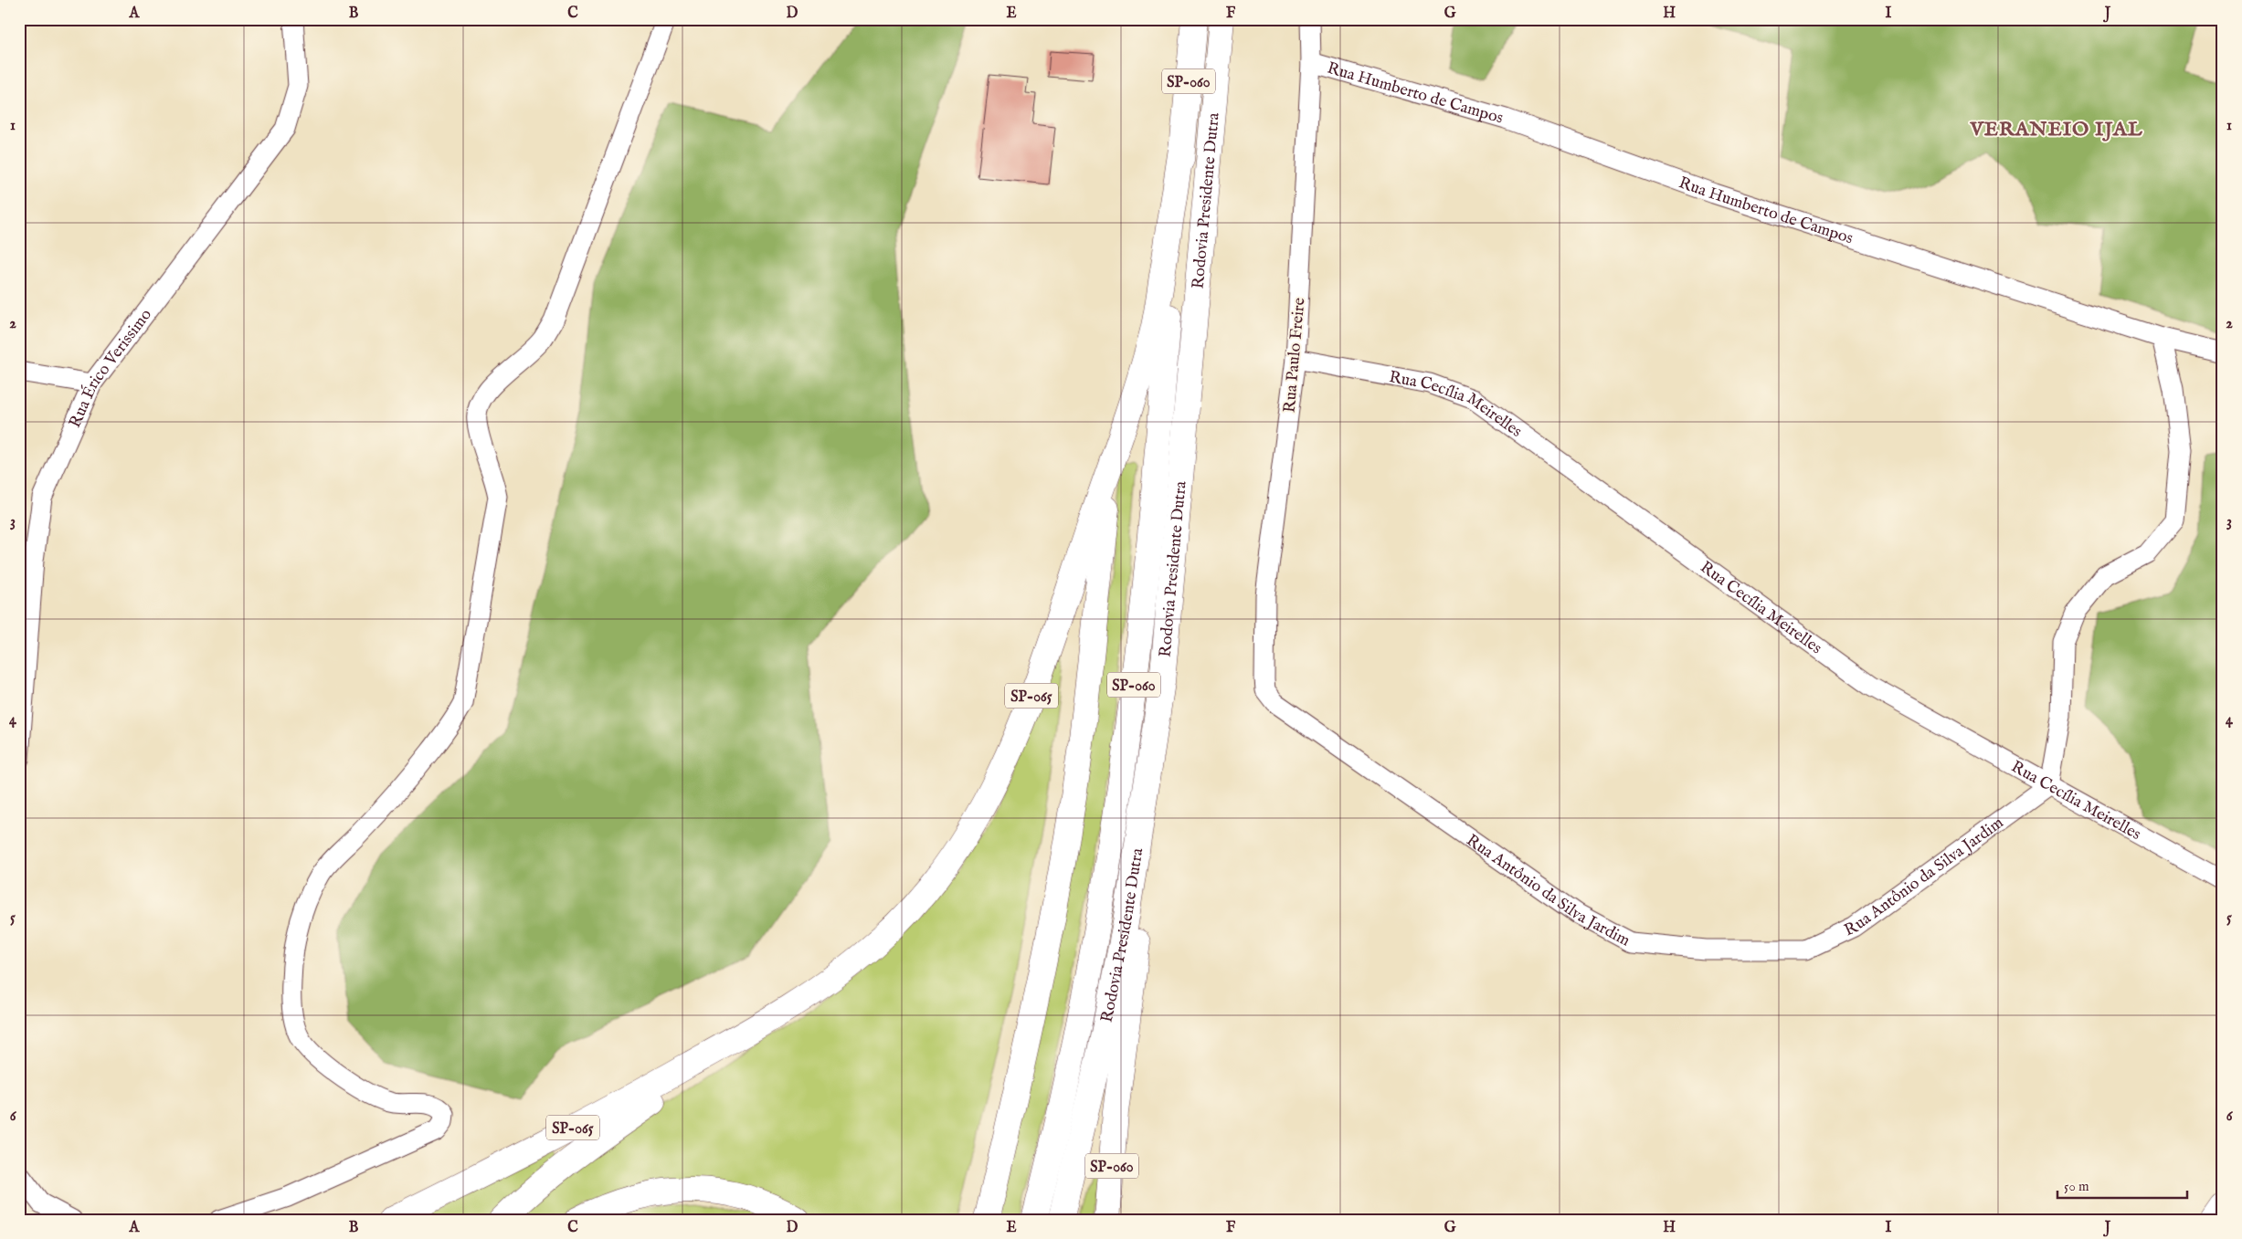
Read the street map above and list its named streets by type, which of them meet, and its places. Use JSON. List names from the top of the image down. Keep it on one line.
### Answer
{"streets":{"main road":["SP-060","Rodovia Presidente Dutra","SP-065"],"street":["Rua Humberto de Campos","Rua Paulo Freire","Rua Érico Verissimo","Rua Cecília Meirelles","Rua Antônio da Silva Jardim"]},"crossings":[["SP-060","Rodovia Presidente Dutra"],["Rua Humberto de Campos","Rua Paulo Freire"],["Rua Paulo Freire","Rua Cecília Meirelles"],["Rua Paulo Freire","Rua Antônio da Silva Jardim"],["Rua Cecília Meirelles","Rua Antônio da Silva Jardim"]],"districts":["VERANEIO IJAL"],"scale_bar":"50 m","grid":{"columns":["A","B","C","D","E","F","G","H","I","J"],"rows":["1","2","3","4","5","6"]}}
